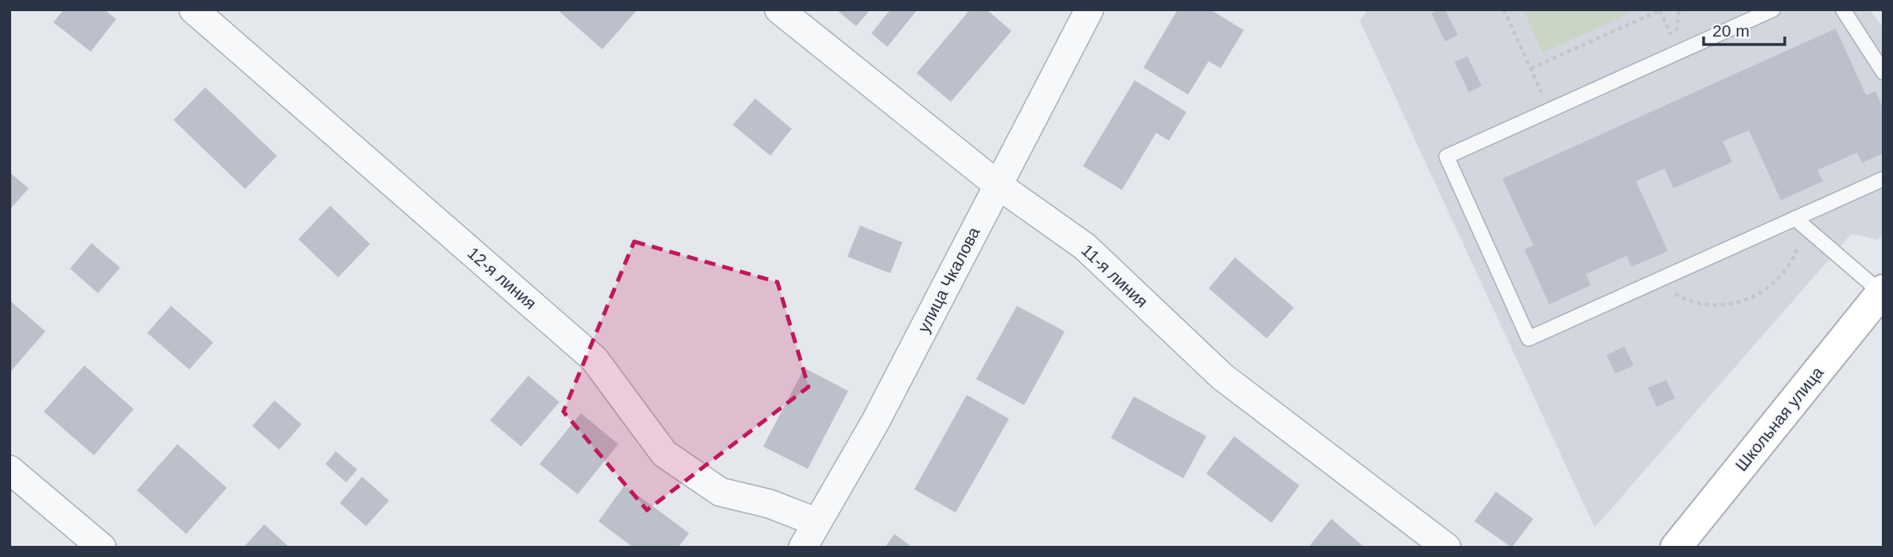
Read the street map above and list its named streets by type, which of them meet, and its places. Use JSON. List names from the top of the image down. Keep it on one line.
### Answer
{"streets":{"street":["11-я линия","12-я линия","улица Чкалова","Школьная улица"]},"crossings":[["11-я линия","улица Чкалова"],["12-я линия","улица Чкалова"]],"scale_bar":"20 m"}
